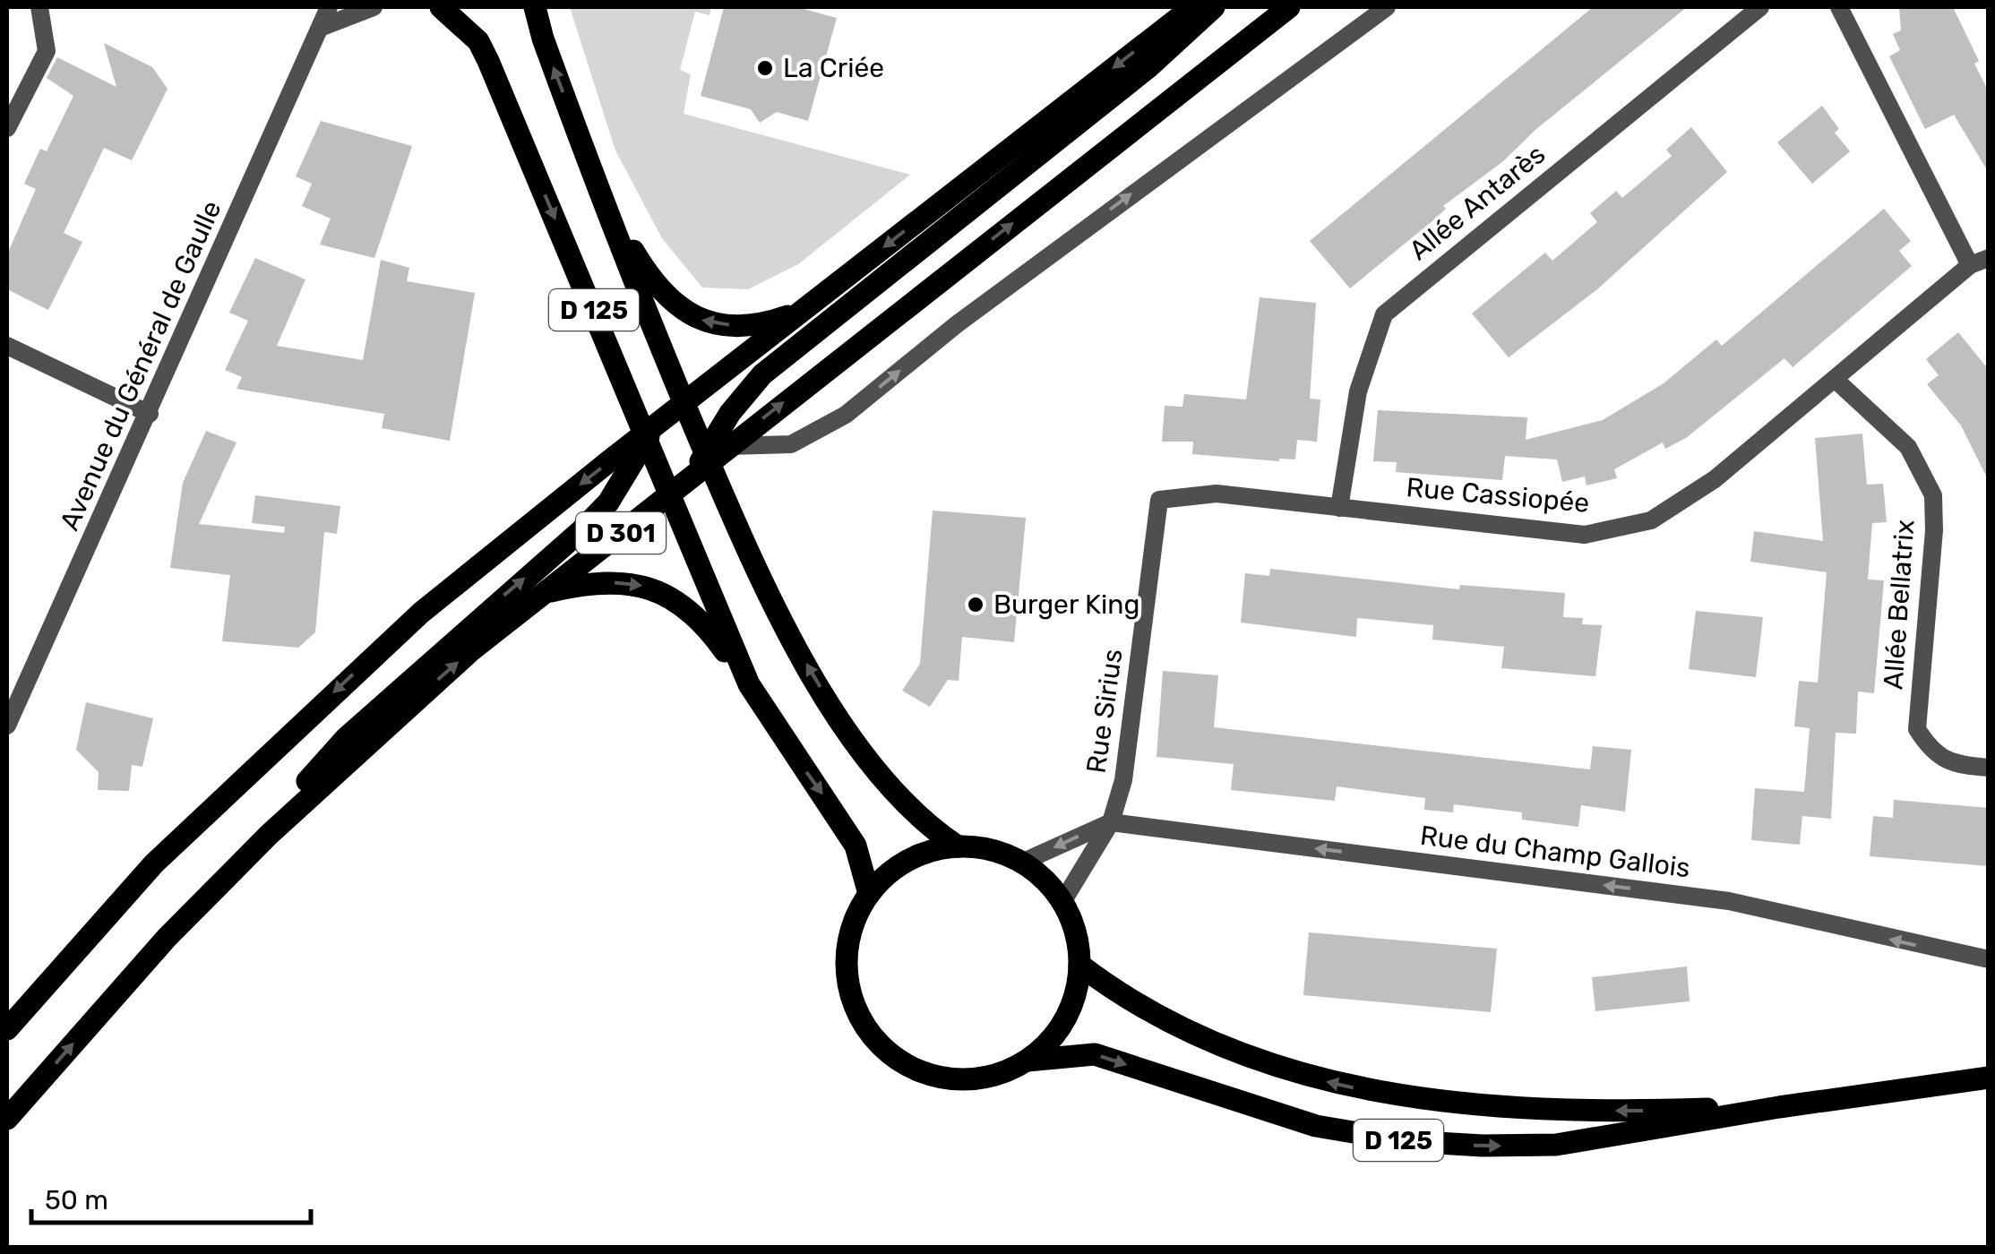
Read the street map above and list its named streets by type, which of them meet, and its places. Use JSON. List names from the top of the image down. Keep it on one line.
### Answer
{"streets":{"main road":["D 125","D 301"],"street":["Allée Antarès","Avenue du Général de Gaulle","Rue Cassiopée","Allée Bellatrix","Rue Sirius","Rue du Champ Gallois"]},"crossings":[["Allée Antarès","Rue Cassiopée"],["D 125","D 301"],["Rue Cassiopée","Allée Bellatrix"],["Rue Cassiopée","Rue Sirius"],["Rue Sirius","Rue du Champ Gallois"]],"one_way":["Rue du Champ Gallois"],"places":["La Criée","Burger King"],"scale_bar":"50 m"}
